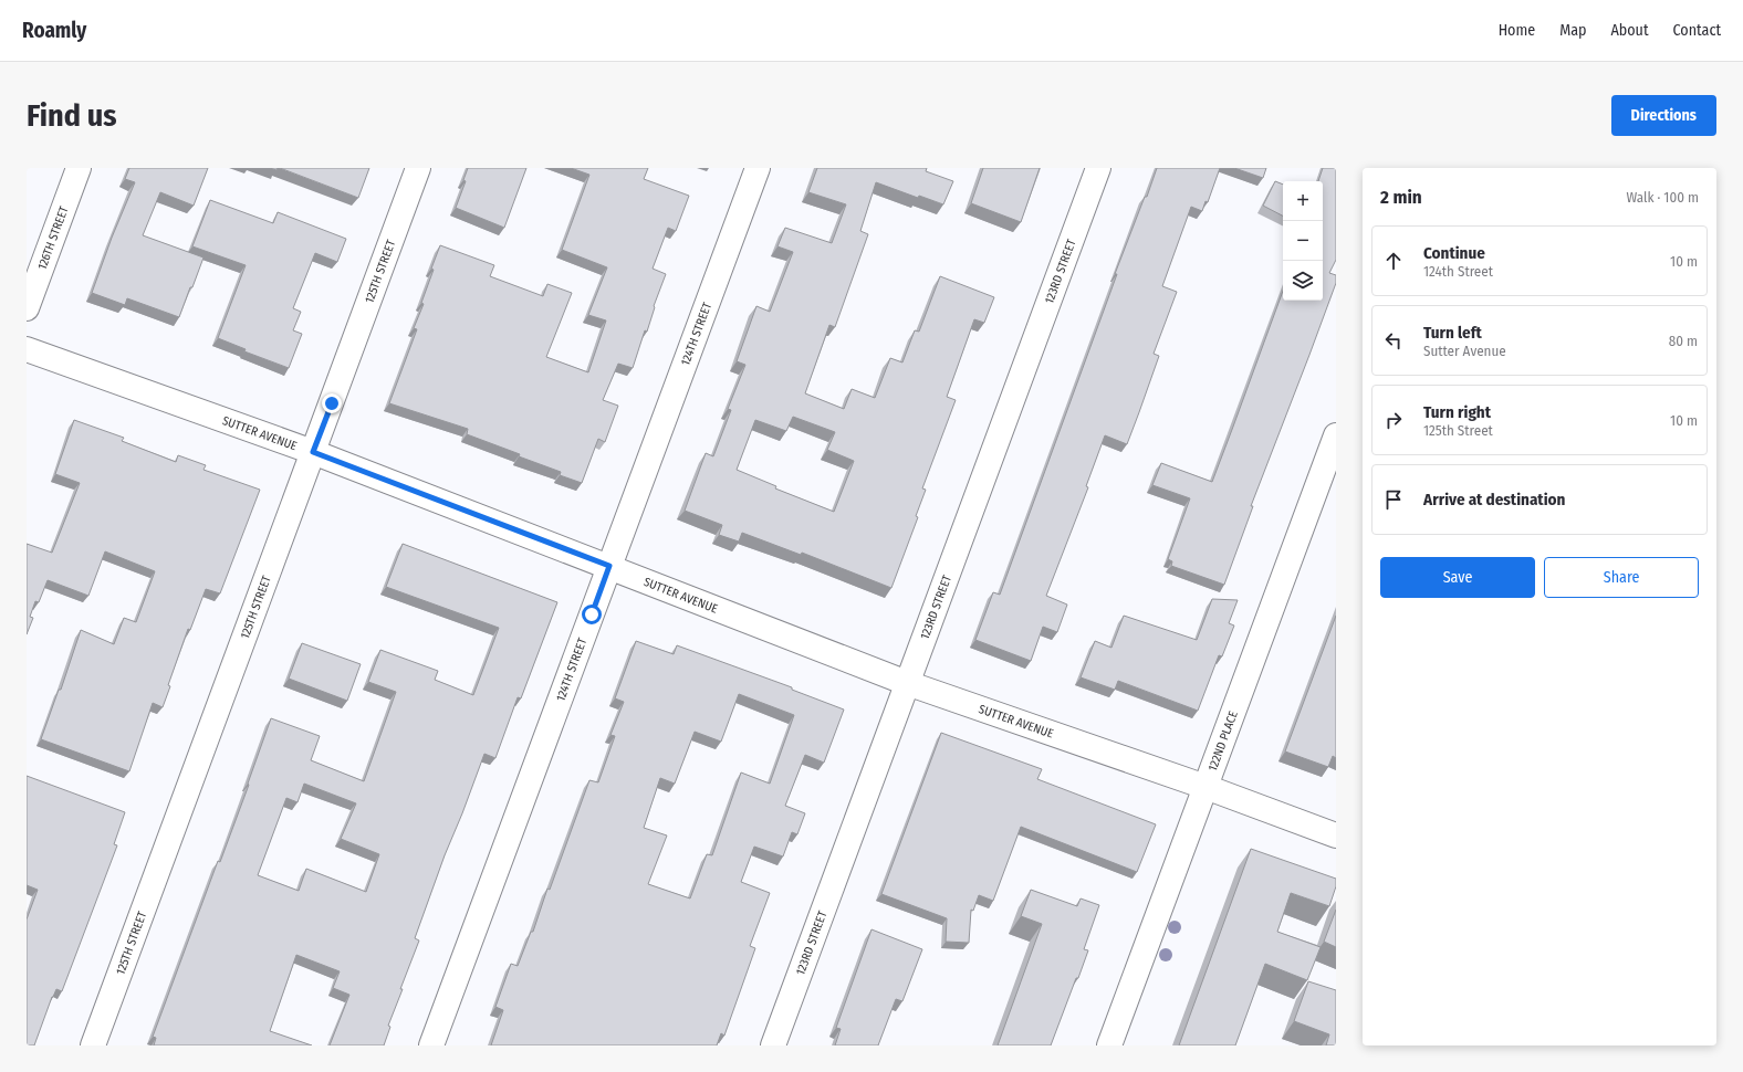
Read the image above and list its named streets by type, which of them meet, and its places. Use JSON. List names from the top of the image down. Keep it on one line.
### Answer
{"streets":{"street":["126TH STREET","125TH STREET","123RD STREET","124TH STREET","SUTTER AVENUE","122ND PLACE"]},"crossings":[["125TH STREET","SUTTER AVENUE"],["123RD STREET","SUTTER AVENUE"],["124TH STREET","SUTTER AVENUE"],["SUTTER AVENUE","122ND PLACE"]],"page":{"header":"Roamly","nav":["Home","Map","About","Contact"],"buttons":["Directions",["Save","Share"]],"title":"Find us","heading":["2 min","Walk · 100 m"],"map_buttons":["+","−"],"list":[["Continue","124th Street","10 m"],["Turn left","Sutter Avenue","80 m"],["Turn right","125th Street","10 m"],"Arrive at destination"]}}
